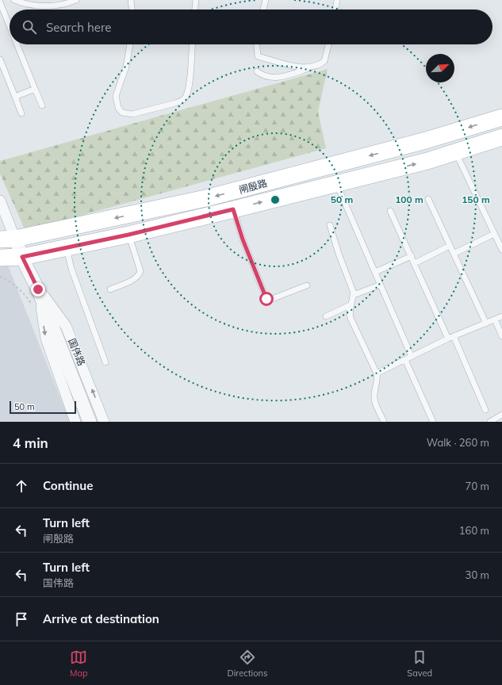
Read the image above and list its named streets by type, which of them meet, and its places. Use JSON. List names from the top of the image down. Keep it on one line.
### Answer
{"streets":{"main road":["闸殷路"],"street":["国伟路"]},"crossings":[["闸殷路","国伟路"]],"scale_bar":"50 m","north":"top right","page":{"search":"Search here","scale":"50 m","heading":["4 min","Walk · 260 m"],"list":[["Continue","70 m"],["Turn left","闸殷路","160 m"],["Turn left","国伟路","30 m"],"Arrive at destination"],"nav":["Map","Directions","Saved"]},"rings":["50 m","100 m","150 m"]}
